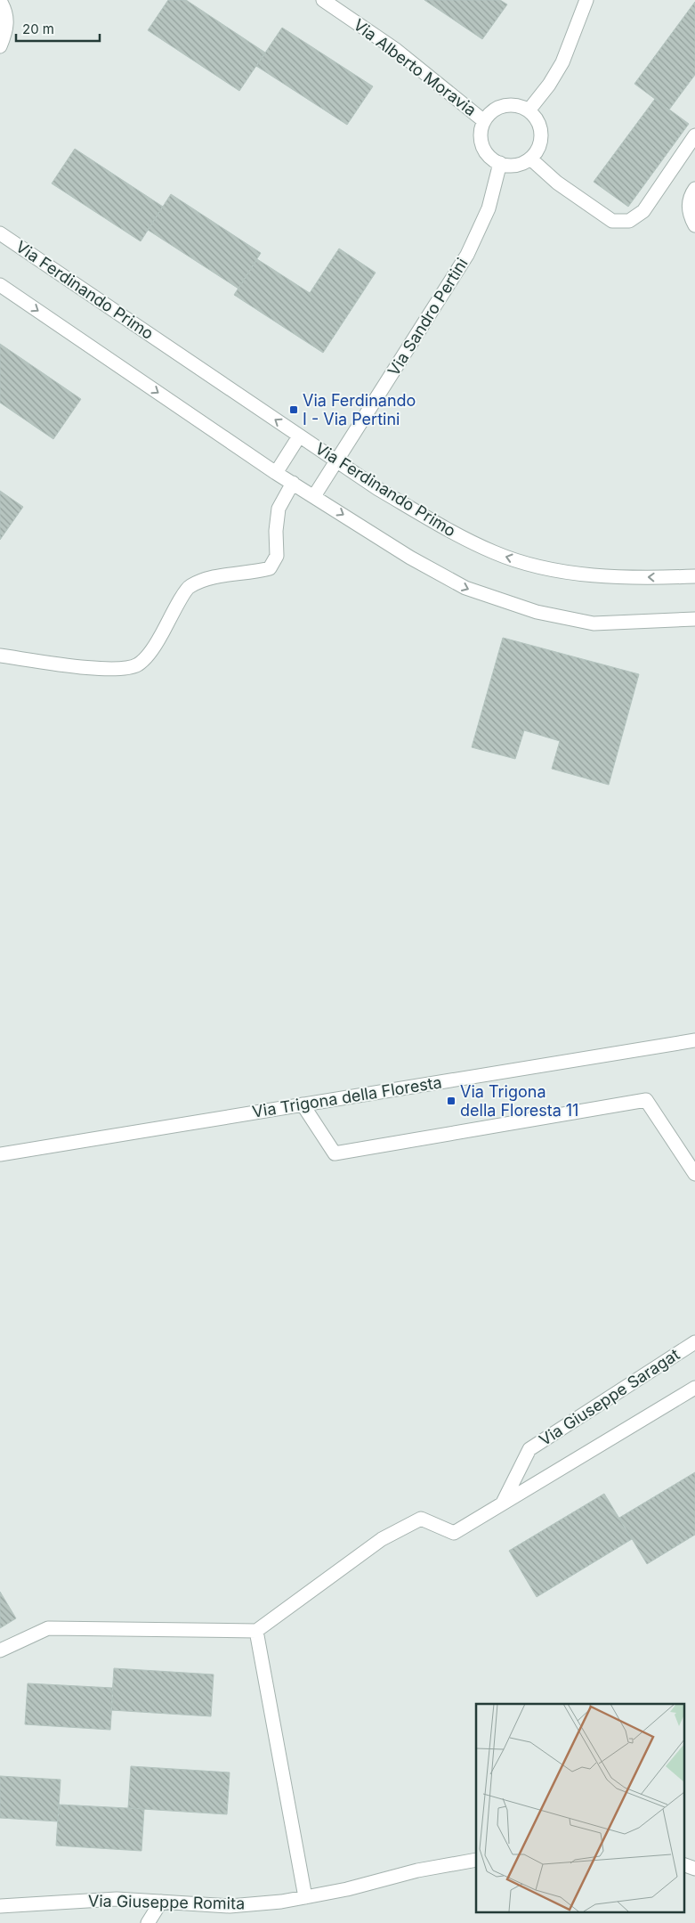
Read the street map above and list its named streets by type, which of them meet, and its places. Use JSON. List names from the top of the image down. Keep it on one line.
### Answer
{"streets":{"street":["Via Alberto Moravia","Via Ferdinando Primo","Via Sandro Pertini","Via Trigona della Floresta","Via Giuseppe Saragat","Via Giuseppe Romita"]},"crossings":[["Via Alberto Moravia","Via Sandro Pertini"],["Via Ferdinando Primo","Via Sandro Pertini"]],"places":{"transit":["Via Ferdinando I - Via Pertini","Via Trigona della Floresta 11"]},"scale_bar":"20 m"}
